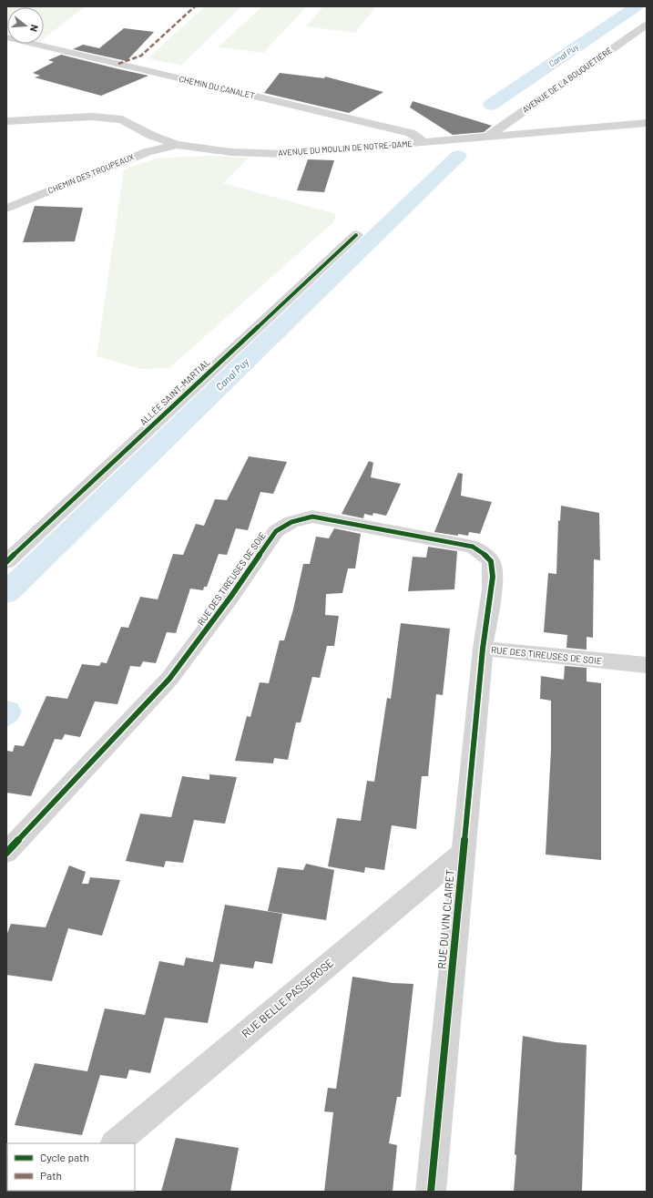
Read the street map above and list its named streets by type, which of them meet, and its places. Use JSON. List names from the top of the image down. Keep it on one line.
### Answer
{"streets":{"street":["AVENUE DE LA BOUQUETIÈRE","CHEMIN DU CANALET","AVENUE DU MOULIN DE NOTRE-DAME","CHEMIN DES TROUPEAUX","ALLÉE SAINT-MARTIAL","RUE DES TIREUSES DE SOIE","RUE DU VIN CLAIRET","RUE BELLE PASSEROSE"]},"crossings":[["AVENUE DE LA BOUQUETIÈRE","AVENUE DU MOULIN DE NOTRE-DAME"],["CHEMIN DU CANALET","AVENUE DU MOULIN DE NOTRE-DAME"],["AVENUE DU MOULIN DE NOTRE-DAME","CHEMIN DES TROUPEAUX"],["RUE DES TIREUSES DE SOIE","RUE DU VIN CLAIRET"],["RUE DU VIN CLAIRET","RUE BELLE PASSEROSE"]],"water":["Canal Puy"],"legend":["Cycle path","Path"],"north":"right"}
